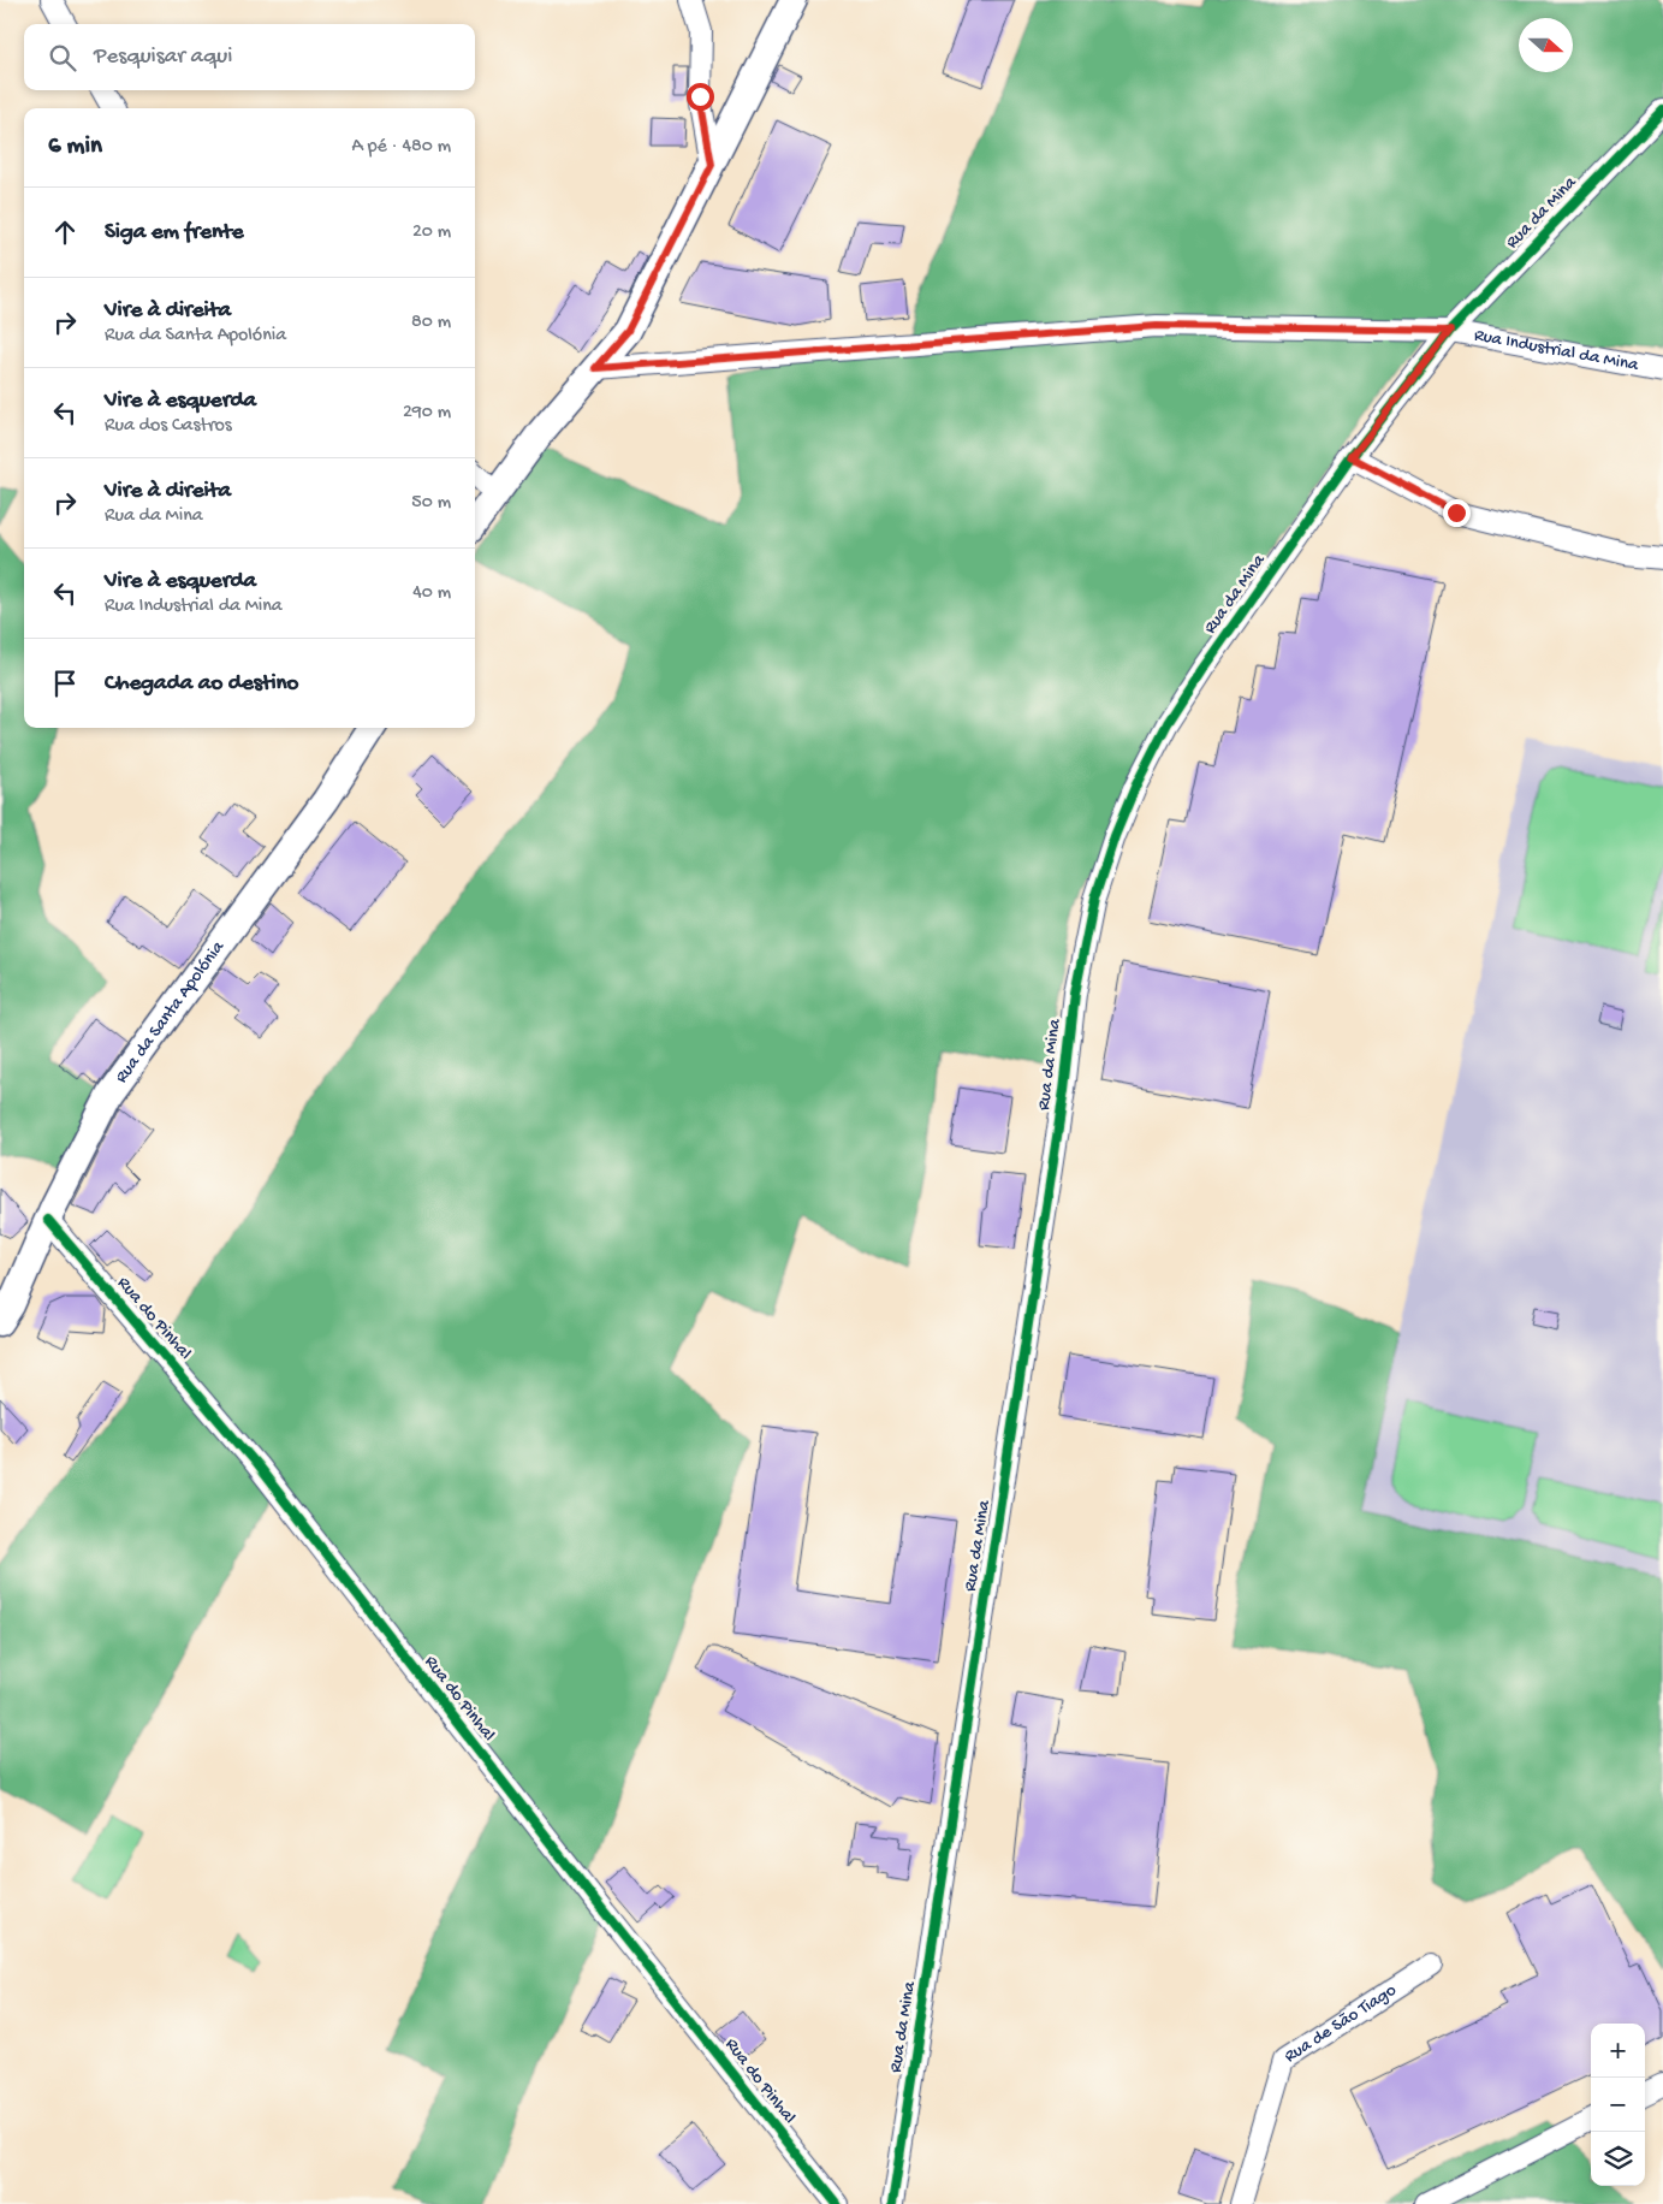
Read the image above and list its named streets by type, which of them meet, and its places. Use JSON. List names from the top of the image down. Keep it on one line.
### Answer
{"streets":{"street":["Rua da Mina","Rua Industrial da Mina","Rua da Santa Apolónia","Rua do Pinhal","Rua de São Tiago"]},"crossings":[["Rua da Mina","Rua Industrial da Mina"],["Rua da Santa Apolónia","Rua do Pinhal"]],"north":"right","page":{"search":"Pesquisar aqui","heading":["6 min","A pé · 480 m"],"list":[["Siga em frente","20 m"],["Vire à direita","Rua da Santa Apolónia","80 m"],["Vire à esquerda","Rua dos Castros","290 m"],["Vire à direita","Rua da Mina","50 m"],["Vire à esquerda","Rua Industrial da Mina","40 m"],"Chegada ao destino"],"map_buttons":["+","−"]}}
